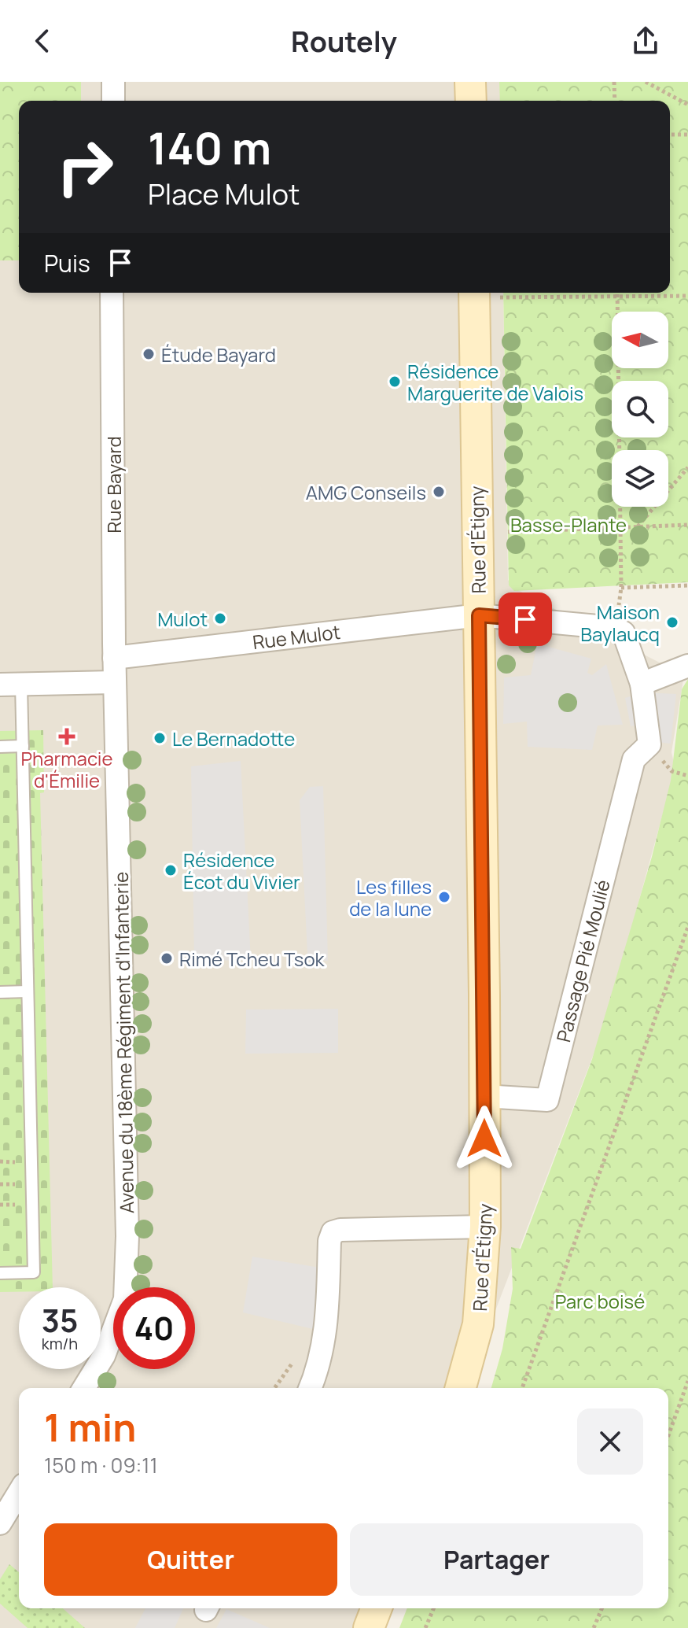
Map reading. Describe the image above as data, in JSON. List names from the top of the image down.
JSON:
{
  "streets": {
    "street": [
      "Rue Bayard",
      "Rue d'Étigny",
      "Rue Mulot",
      "Passage Pié Moulié",
      "Avenue du 18ème Régiment d'Infanterie"
    ]
  },
  "crossings": [
    ["Rue Bayard", "Rue Mulot"],
    ["Rue Bayard", "Avenue du 18ème Régiment d'Infanterie"],
    ["Rue d'Étigny", "Rue Mulot"],
    ["Rue d'Étigny", "Passage Pié Moulié"]
  ],
  "parks": ["Basse-Plante", "Parc boisé"],
  "places": {
    "other": [
      "Étude Bayard",
      "Résidence Marguerite de Valois",
      "AMG Conseils",
      "Mulot",
      "Maison Baylaucq",
      "Le Bernadotte",
      "Résidence Écot du Vivier",
      "Les filles de la lune",
      "Rimé Tcheu Tsok"
    ],
    "health": ["Pharmacie d'Émilie"]
  },
  "north": "left",
  "page": {
    "header": "Routely",
    "turn": ["140 m", "Place Mulot"],
    "then": "Puis",
    "speed": "35 km/h",
    "limit": "40",
    "heading": ["1 min", "150 m · 09:11"],
    "buttons": ["Quitter", "Partager"]
  }
}
